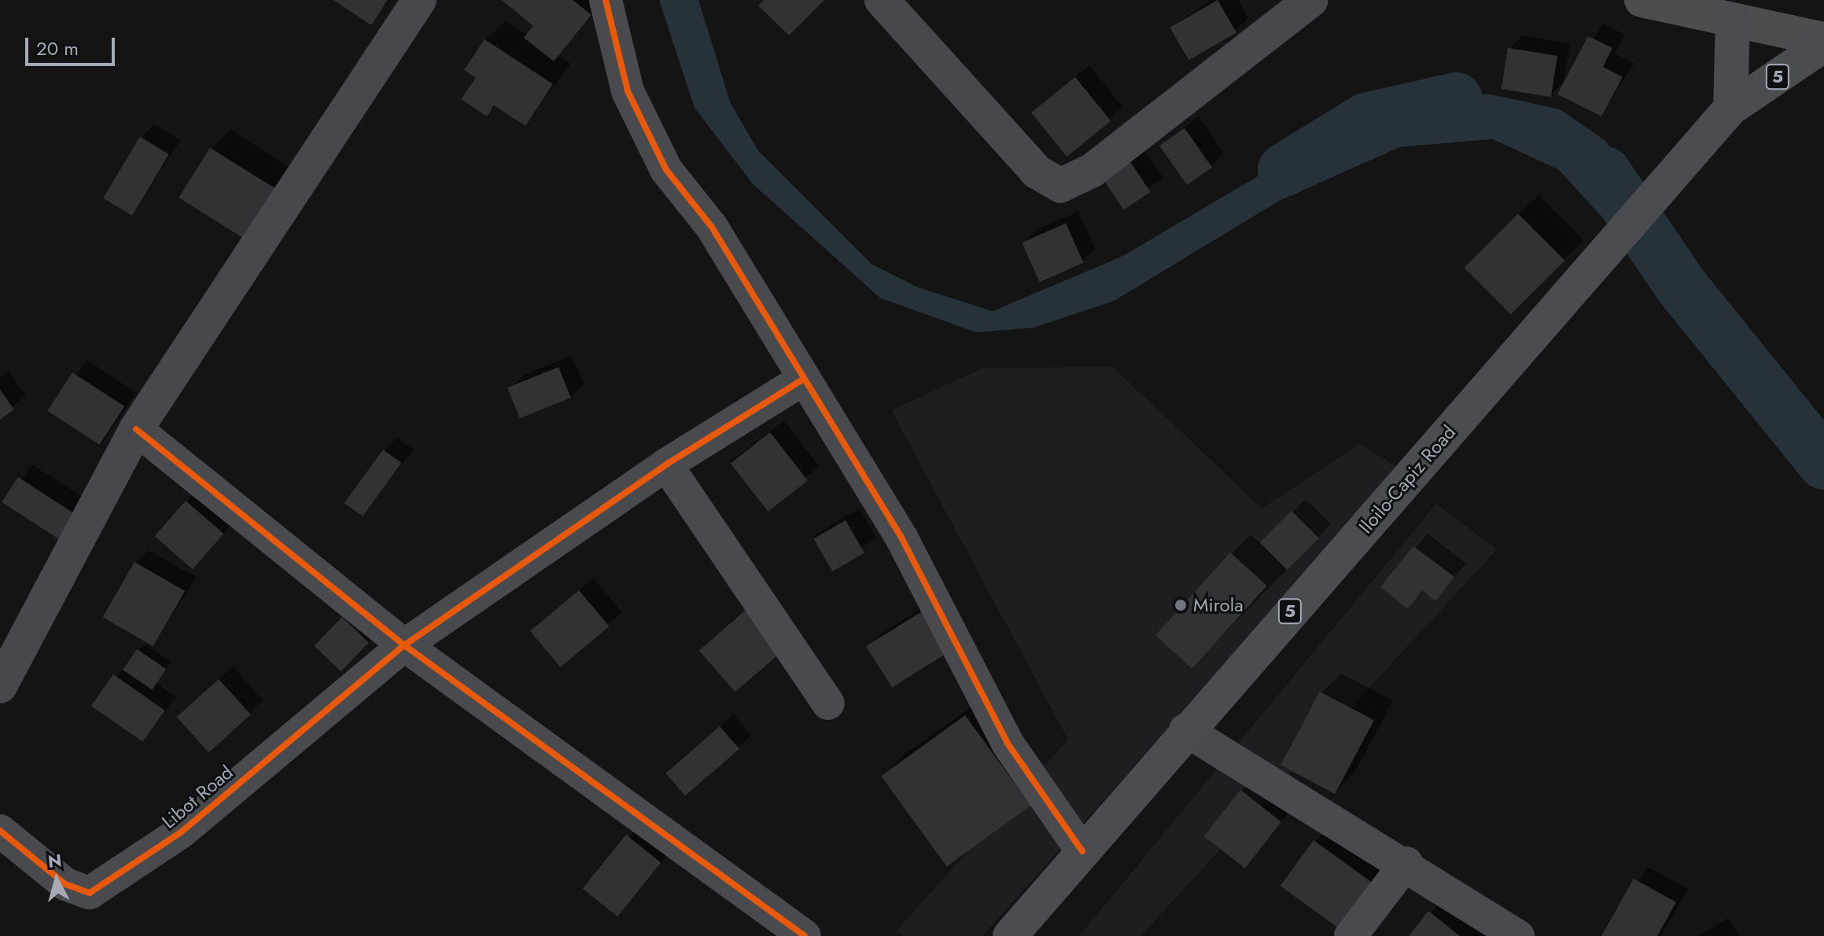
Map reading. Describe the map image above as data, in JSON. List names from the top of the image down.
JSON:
{
  "streets": {
    "highway": ["5", "Iloilo-Capiz Road"],
    "street": ["Libot Road"]
  },
  "places": ["Mirola"],
  "scale_bar": "20 m",
  "north": "top"
}
